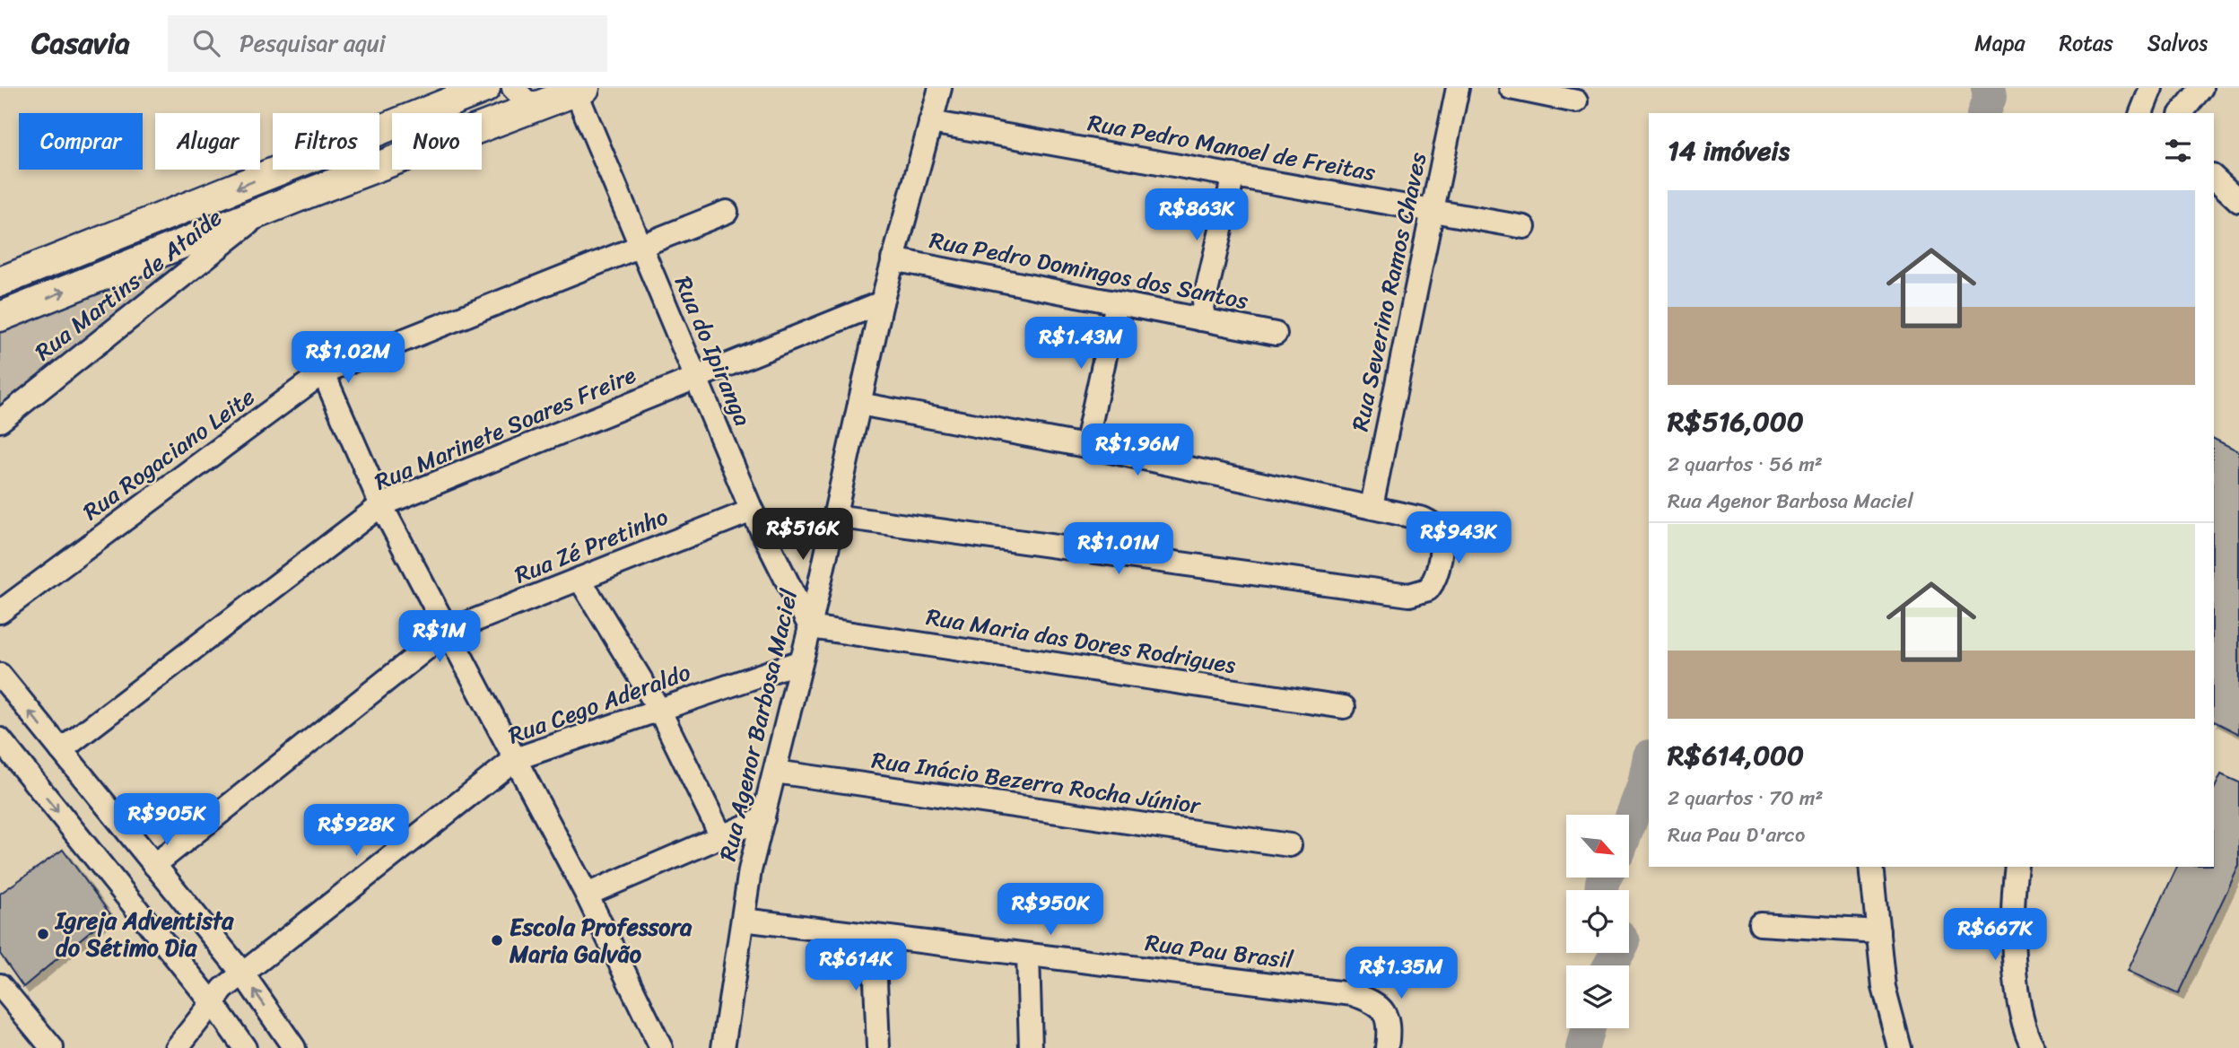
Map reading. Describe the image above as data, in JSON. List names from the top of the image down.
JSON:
{
  "streets": {
    "street": [
      "Rua Pedro Manoel de Freitas",
      "Rua Pedro Domingos dos Santos",
      "Rua Martins de Ataíde",
      "Rua Severino Ramos Chaves",
      "Rua do Ipiranga",
      "Rua Marinete Soares Freire",
      "Rua Rogaciano Leite",
      "Rua Zé Pretinho",
      "Rua Maria das Dores Rodrigues",
      "Rua Cego Aderaldo",
      "Rua Agenor Barbosa Maciel",
      "Rua Inácio Bezerra Rocha Júnior",
      "Rua Pau Brasil"
    ]
  },
  "crossings": [
    ["Rua Pedro Manoel de Freitas", "Rua Severino Ramos Chaves"],
    ["Rua Pedro Manoel de Freitas", "Rua Agenor Barbosa Maciel"],
    ["Rua Pedro Domingos dos Santos", "Rua Agenor Barbosa Maciel"],
    ["Rua do Ipiranga", "Rua Marinete Soares Freire"],
    ["Rua do Ipiranga", "Rua Rogaciano Leite"],
    ["Rua do Ipiranga", "Rua Zé Pretinho"],
    ["Rua do Ipiranga", "Rua Maria das Dores Rodrigues"],
    ["Rua do Ipiranga", "Rua Agenor Barbosa Maciel"],
    ["Rua Marinete Soares Freire", "Rua Agenor Barbosa Maciel"],
    ["Rua Maria das Dores Rodrigues", "Rua Agenor Barbosa Maciel"],
    ["Rua Cego Aderaldo", "Rua Agenor Barbosa Maciel"],
    ["Rua Agenor Barbosa Maciel", "Rua Inácio Bezerra Rocha Júnior"],
    ["Rua Agenor Barbosa Maciel", "Rua Pau Brasil"]
  ],
  "places": ["Igreja Adventista do Sétimo Dia", "Escola Professora Maria Galvão"],
  "north": "bottom right",
  "page": {
    "header": "Casavia",
    "search": "Pesquisar aqui",
    "nav": ["Mapa", "Rotas", "Salvos"],
    "chip": [
      "Comprar",
      "Alugar",
      "Filtros",
      "Novo"
    ],
    "heading": "14 imóveis",
    "price": [
      "R$863K",
      "R$1.43M",
      "R$1.02M",
      "R$1.96M",
      "R$516K",
      "R$943K",
      "R$1.01M",
      "R$1M",
      "R$905K",
      "R$928K",
      "R$950K",
      "R$667K",
      "R$614K",
      "R$1.35M"
    ],
    "list": [
      {
        "name": "R$516,000",
        "note": "2 quartos · 56 m² · Rua Agenor Barbosa Maciel"
      },
      {
        "name": "R$614,000",
        "note": "2 quartos · 70 m² · Rua Pau D'arco"
      }
    ]
  }
}
